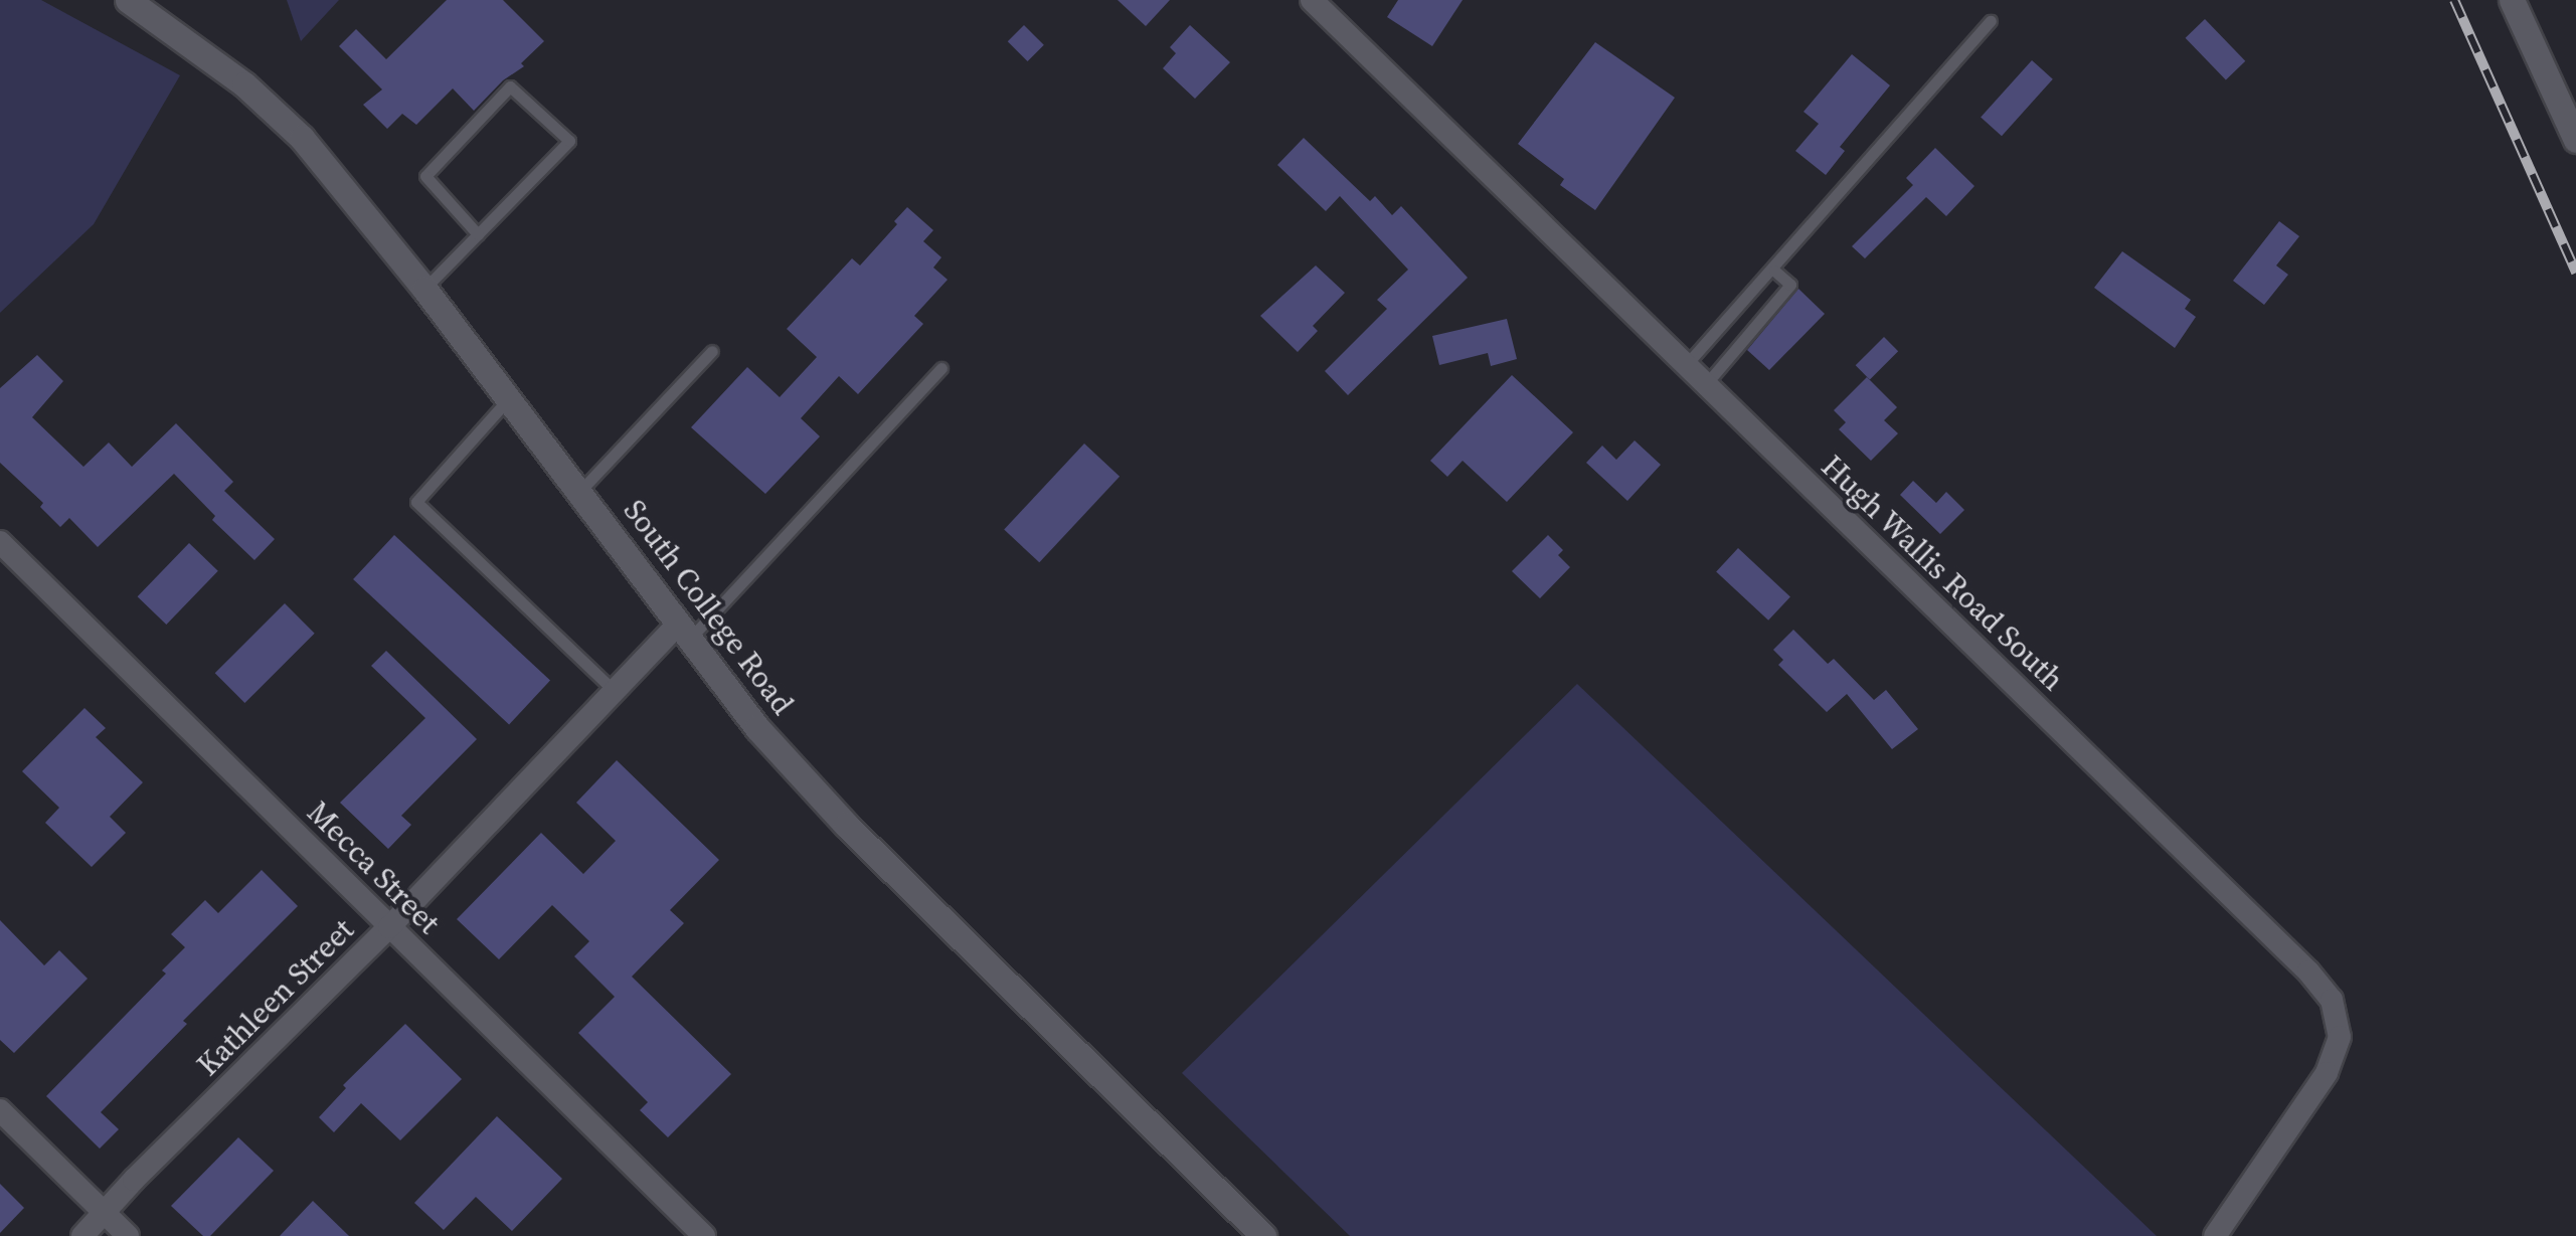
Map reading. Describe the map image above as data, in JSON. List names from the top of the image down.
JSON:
{
  "streets": {
    "street": [
      "Hugh Wallis Road South",
      "South College Road",
      "Mecca Street",
      "Kathleen Street"
    ]
  },
  "crossings": [
    ["South College Road", "Kathleen Street"],
    ["Mecca Street", "Kathleen Street"]
  ]
}
